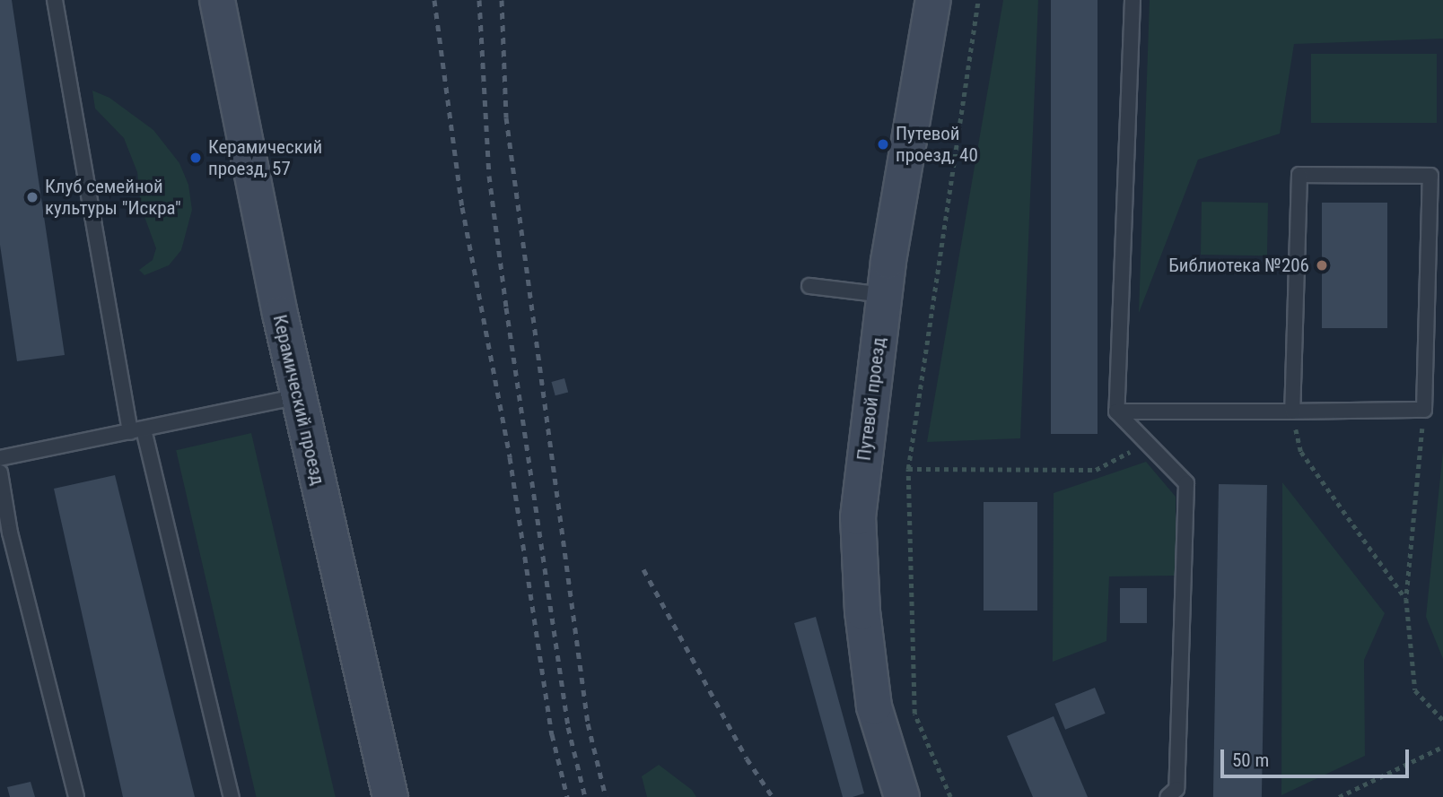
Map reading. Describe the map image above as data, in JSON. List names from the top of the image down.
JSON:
{
  "streets": {
    "street": ["Путевой проезд", "Керамический проезд"]
  },
  "places": [
    "Путевой проезд, 40",
    "Керамический проезд, 57",
    "Клуб семейной культуры \"Искра\"",
    "Библиотека №206"
  ],
  "scale_bar": "50 m"
}
